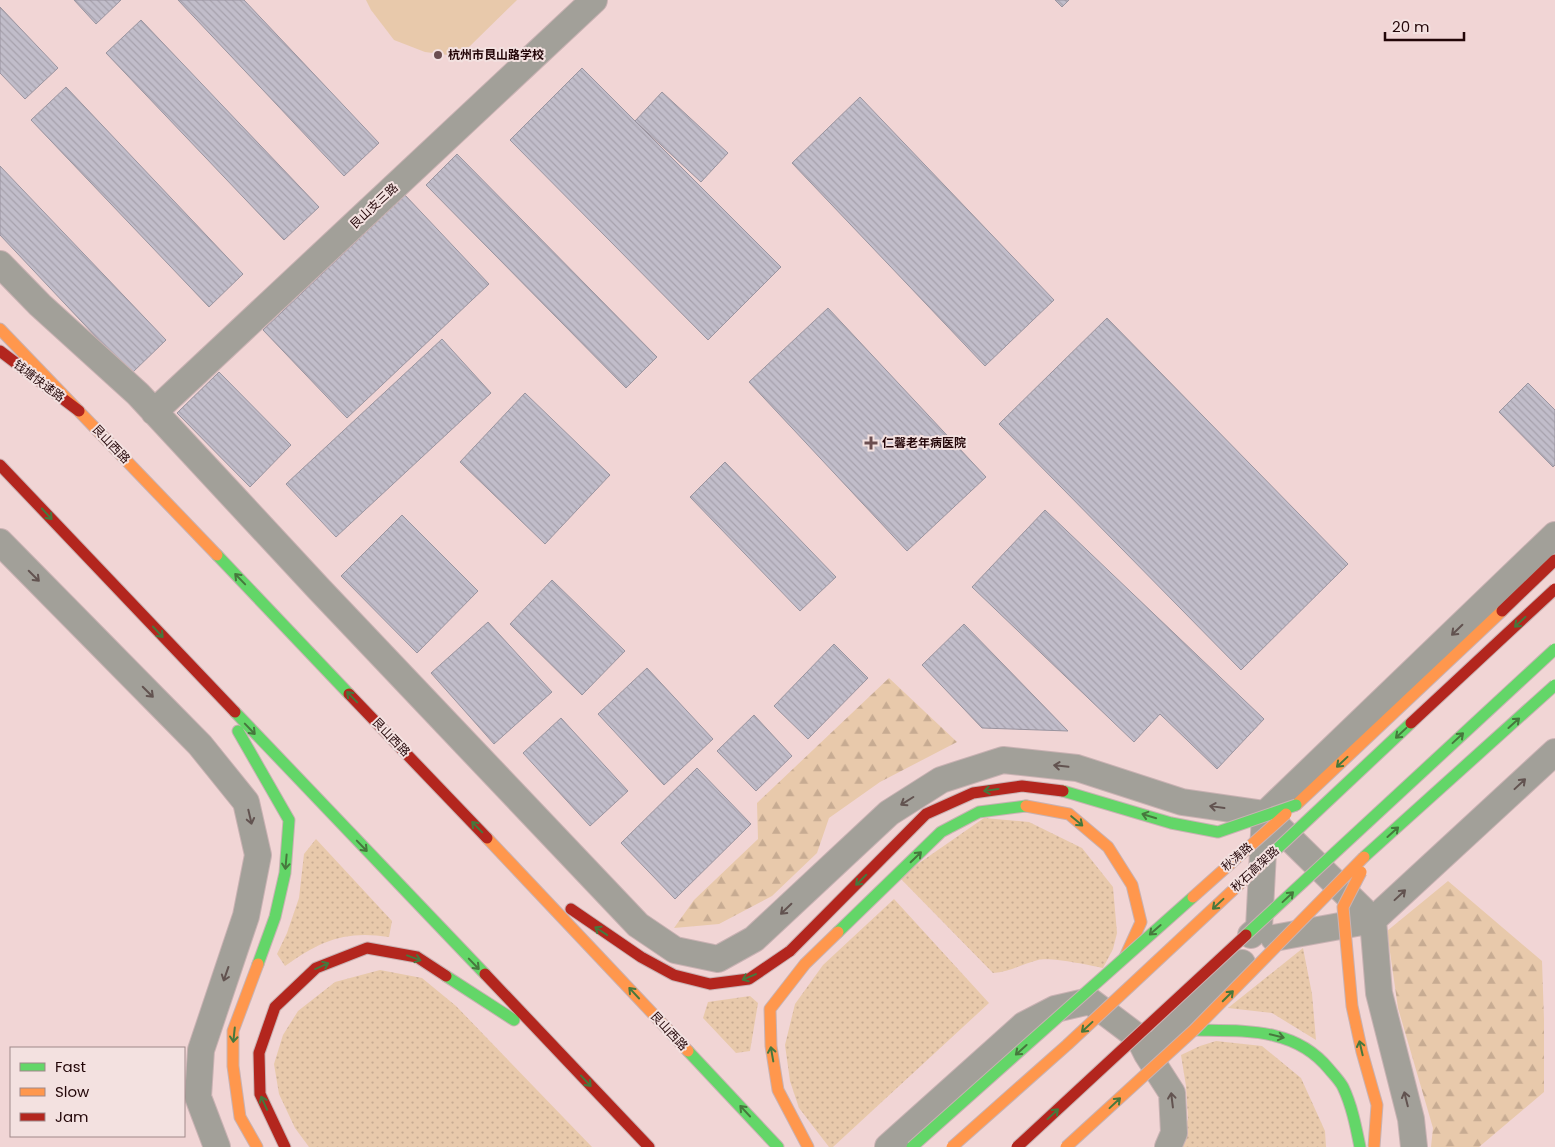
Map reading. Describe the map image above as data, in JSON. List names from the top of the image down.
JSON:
{
  "streets": {
    "main road": [
      "钱塘快速路",
      "艮山西路",
      "秋涛路",
      "秋石高架路"
    ],
    "street": ["艮山支三路"]
  },
  "crossings": [
    ["钱塘快速路", "艮山西路"]
  ],
  "places": {
    "other": ["杭州市艮山路学校"],
    "health": ["仁馨老年病医院"]
  },
  "legend": ["Fast", "Slow", "Jam"],
  "scale_bar": "20 m"
}
